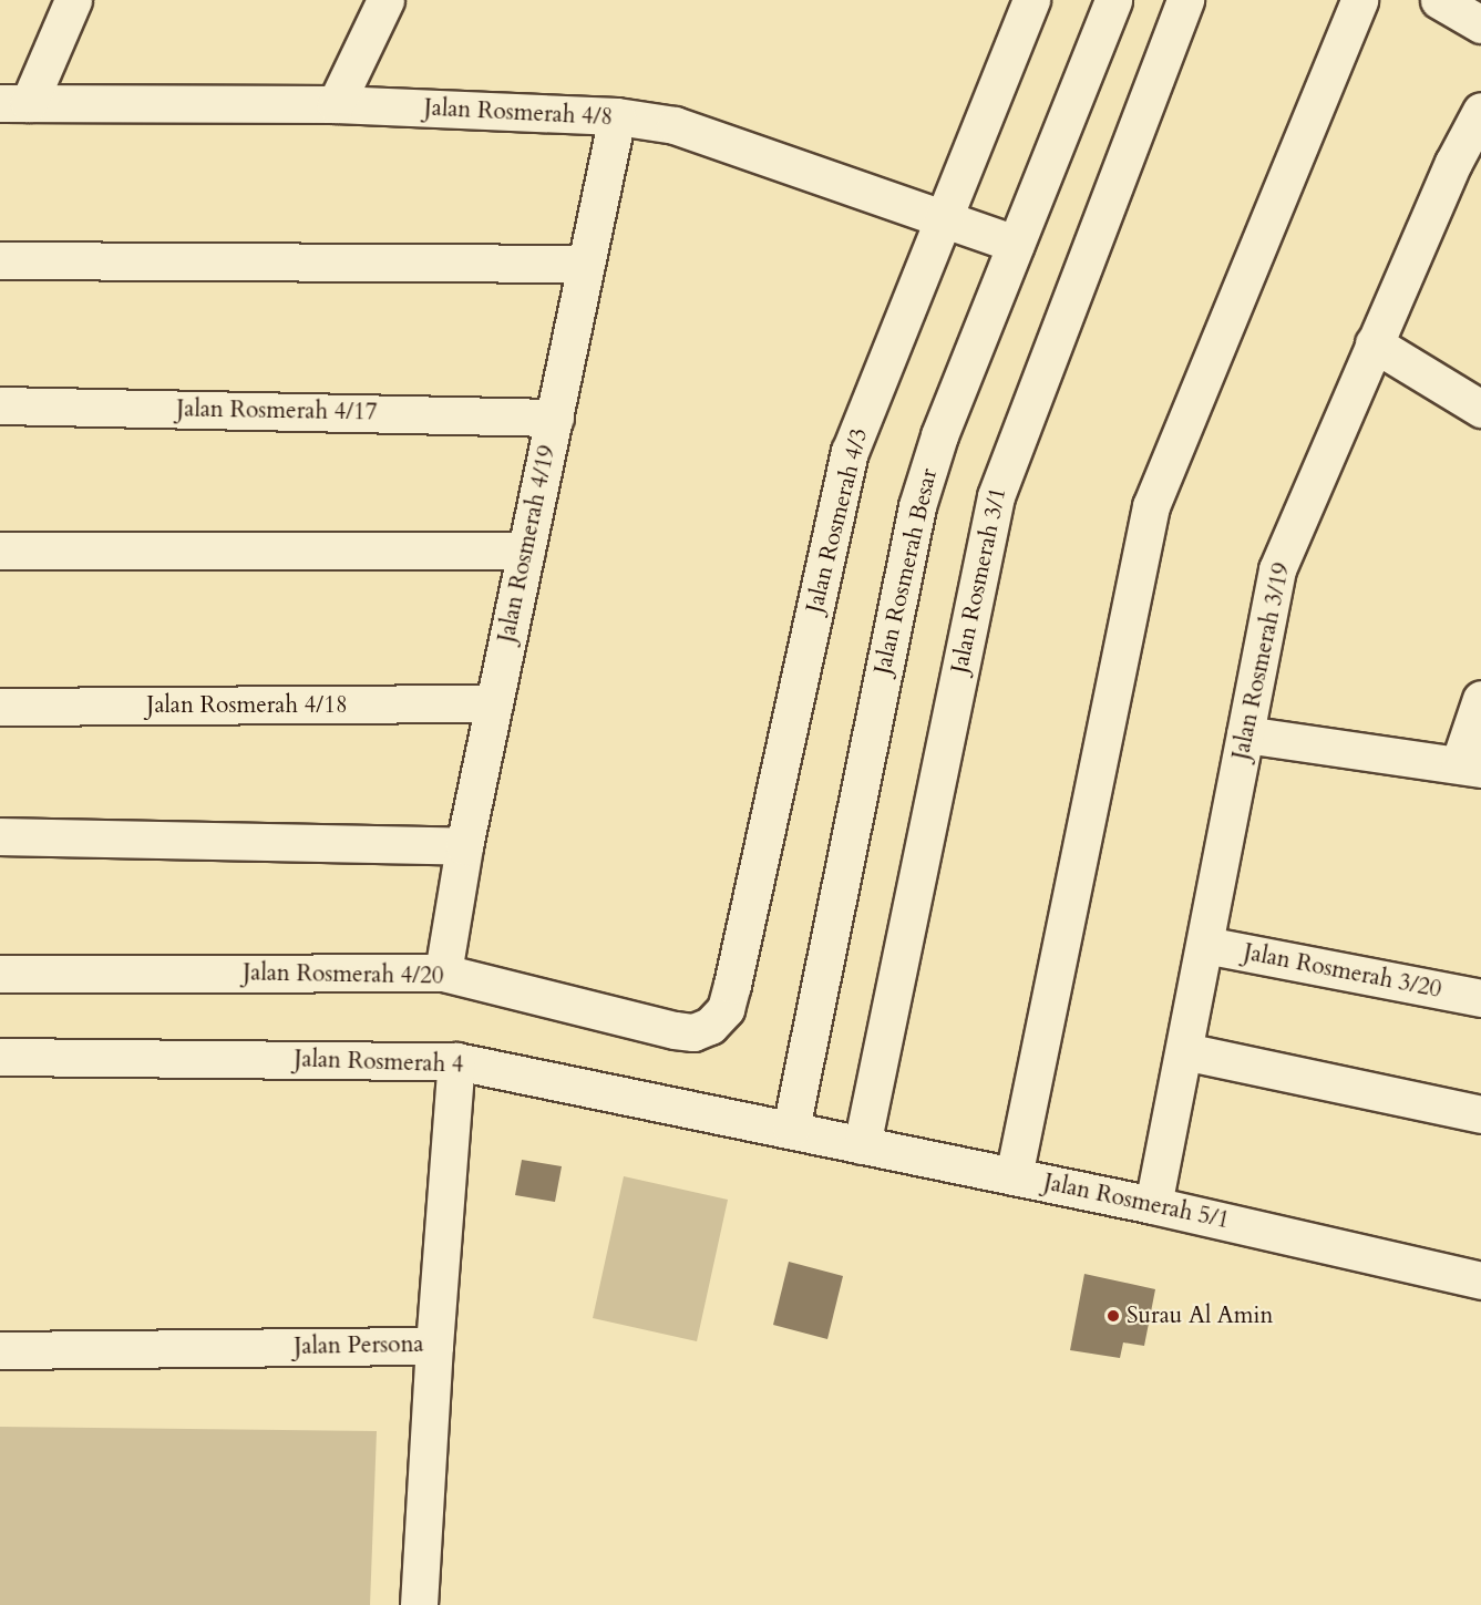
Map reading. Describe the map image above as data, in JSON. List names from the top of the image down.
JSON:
{
  "streets": {
    "street": [
      "Jalan Rosmerah 4/8",
      "Jalan Rosmerah 4/17",
      "Jalan Rosmerah 4/3",
      "Jalan Rosmerah 4/19",
      "Jalan Rosmerah Besar",
      "Jalan Rosmerah 3/1",
      "Jalan Rosmerah 3/19",
      "Jalan Rosmerah 4/18",
      "Jalan Rosmerah 3/20",
      "Jalan Rosmerah 4/20",
      "Jalan Rosmerah 4",
      "Jalan Rosmerah 5/1",
      "Jalan Persona"
    ]
  },
  "crossings": [
    ["Jalan Rosmerah 4/8", "Jalan Rosmerah 4/3"],
    ["Jalan Rosmerah 4/8", "Jalan Rosmerah 4/19"],
    ["Jalan Rosmerah 4/8", "Jalan Rosmerah Besar"],
    ["Jalan Rosmerah 4/17", "Jalan Rosmerah 4/19"],
    ["Jalan Rosmerah 4/3", "Jalan Rosmerah 4/20"],
    ["Jalan Rosmerah 4/19", "Jalan Rosmerah 4/18"],
    ["Jalan Rosmerah 4/19", "Jalan Rosmerah 4/20"],
    ["Jalan Rosmerah Besar", "Jalan Rosmerah 4"],
    ["Jalan Rosmerah Besar", "Jalan Rosmerah 5/1"],
    ["Jalan Rosmerah 3/1", "Jalan Rosmerah 5/1"],
    ["Jalan Rosmerah 3/19", "Jalan Rosmerah 3/20"],
    ["Jalan Rosmerah 3/19", "Jalan Rosmerah 5/1"],
    ["Jalan Rosmerah 4", "Jalan Rosmerah 5/1"],
    ["Jalan Rosmerah 4", "Jalan Persona"]
  ],
  "places": ["Surau Al Amin"]
}
